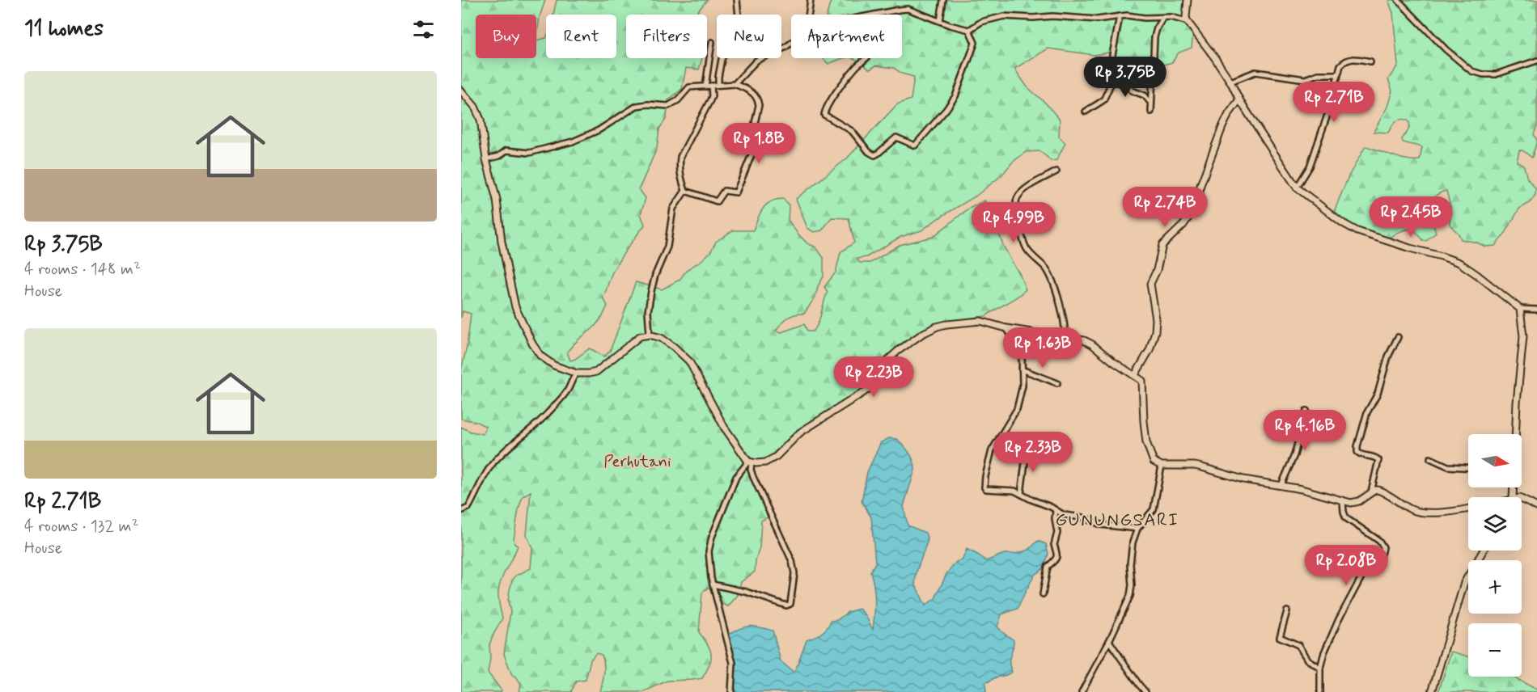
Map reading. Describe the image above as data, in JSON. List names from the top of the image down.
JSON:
{
  "districts": ["GUNUNGSARI"],
  "parks": ["Perhutani"],
  "north": "right",
  "page": {
    "heading": "11 homes",
    "chip": [
      "Buy",
      "Rent",
      "Filters",
      "New",
      "Apartment"
    ],
    "price": [
      "Rp 3.75B",
      "Rp 2.71B",
      "Rp 1.8B",
      "Rp 2.74B",
      "Rp 2.45B",
      "Rp 4.99B",
      "Rp 1.63B",
      "Rp 2.23B",
      "Rp 4.16B",
      "Rp 2.33B",
      "Rp 2.08B"
    ],
    "list": [
      {
        "name": "Rp 3.75B",
        "note": "4 rooms · 148 m² · House"
      },
      {
        "name": "Rp 2.71B",
        "note": "4 rooms · 132 m² · House"
      }
    ],
    "map_buttons": ["+", "−"]
  }
}
